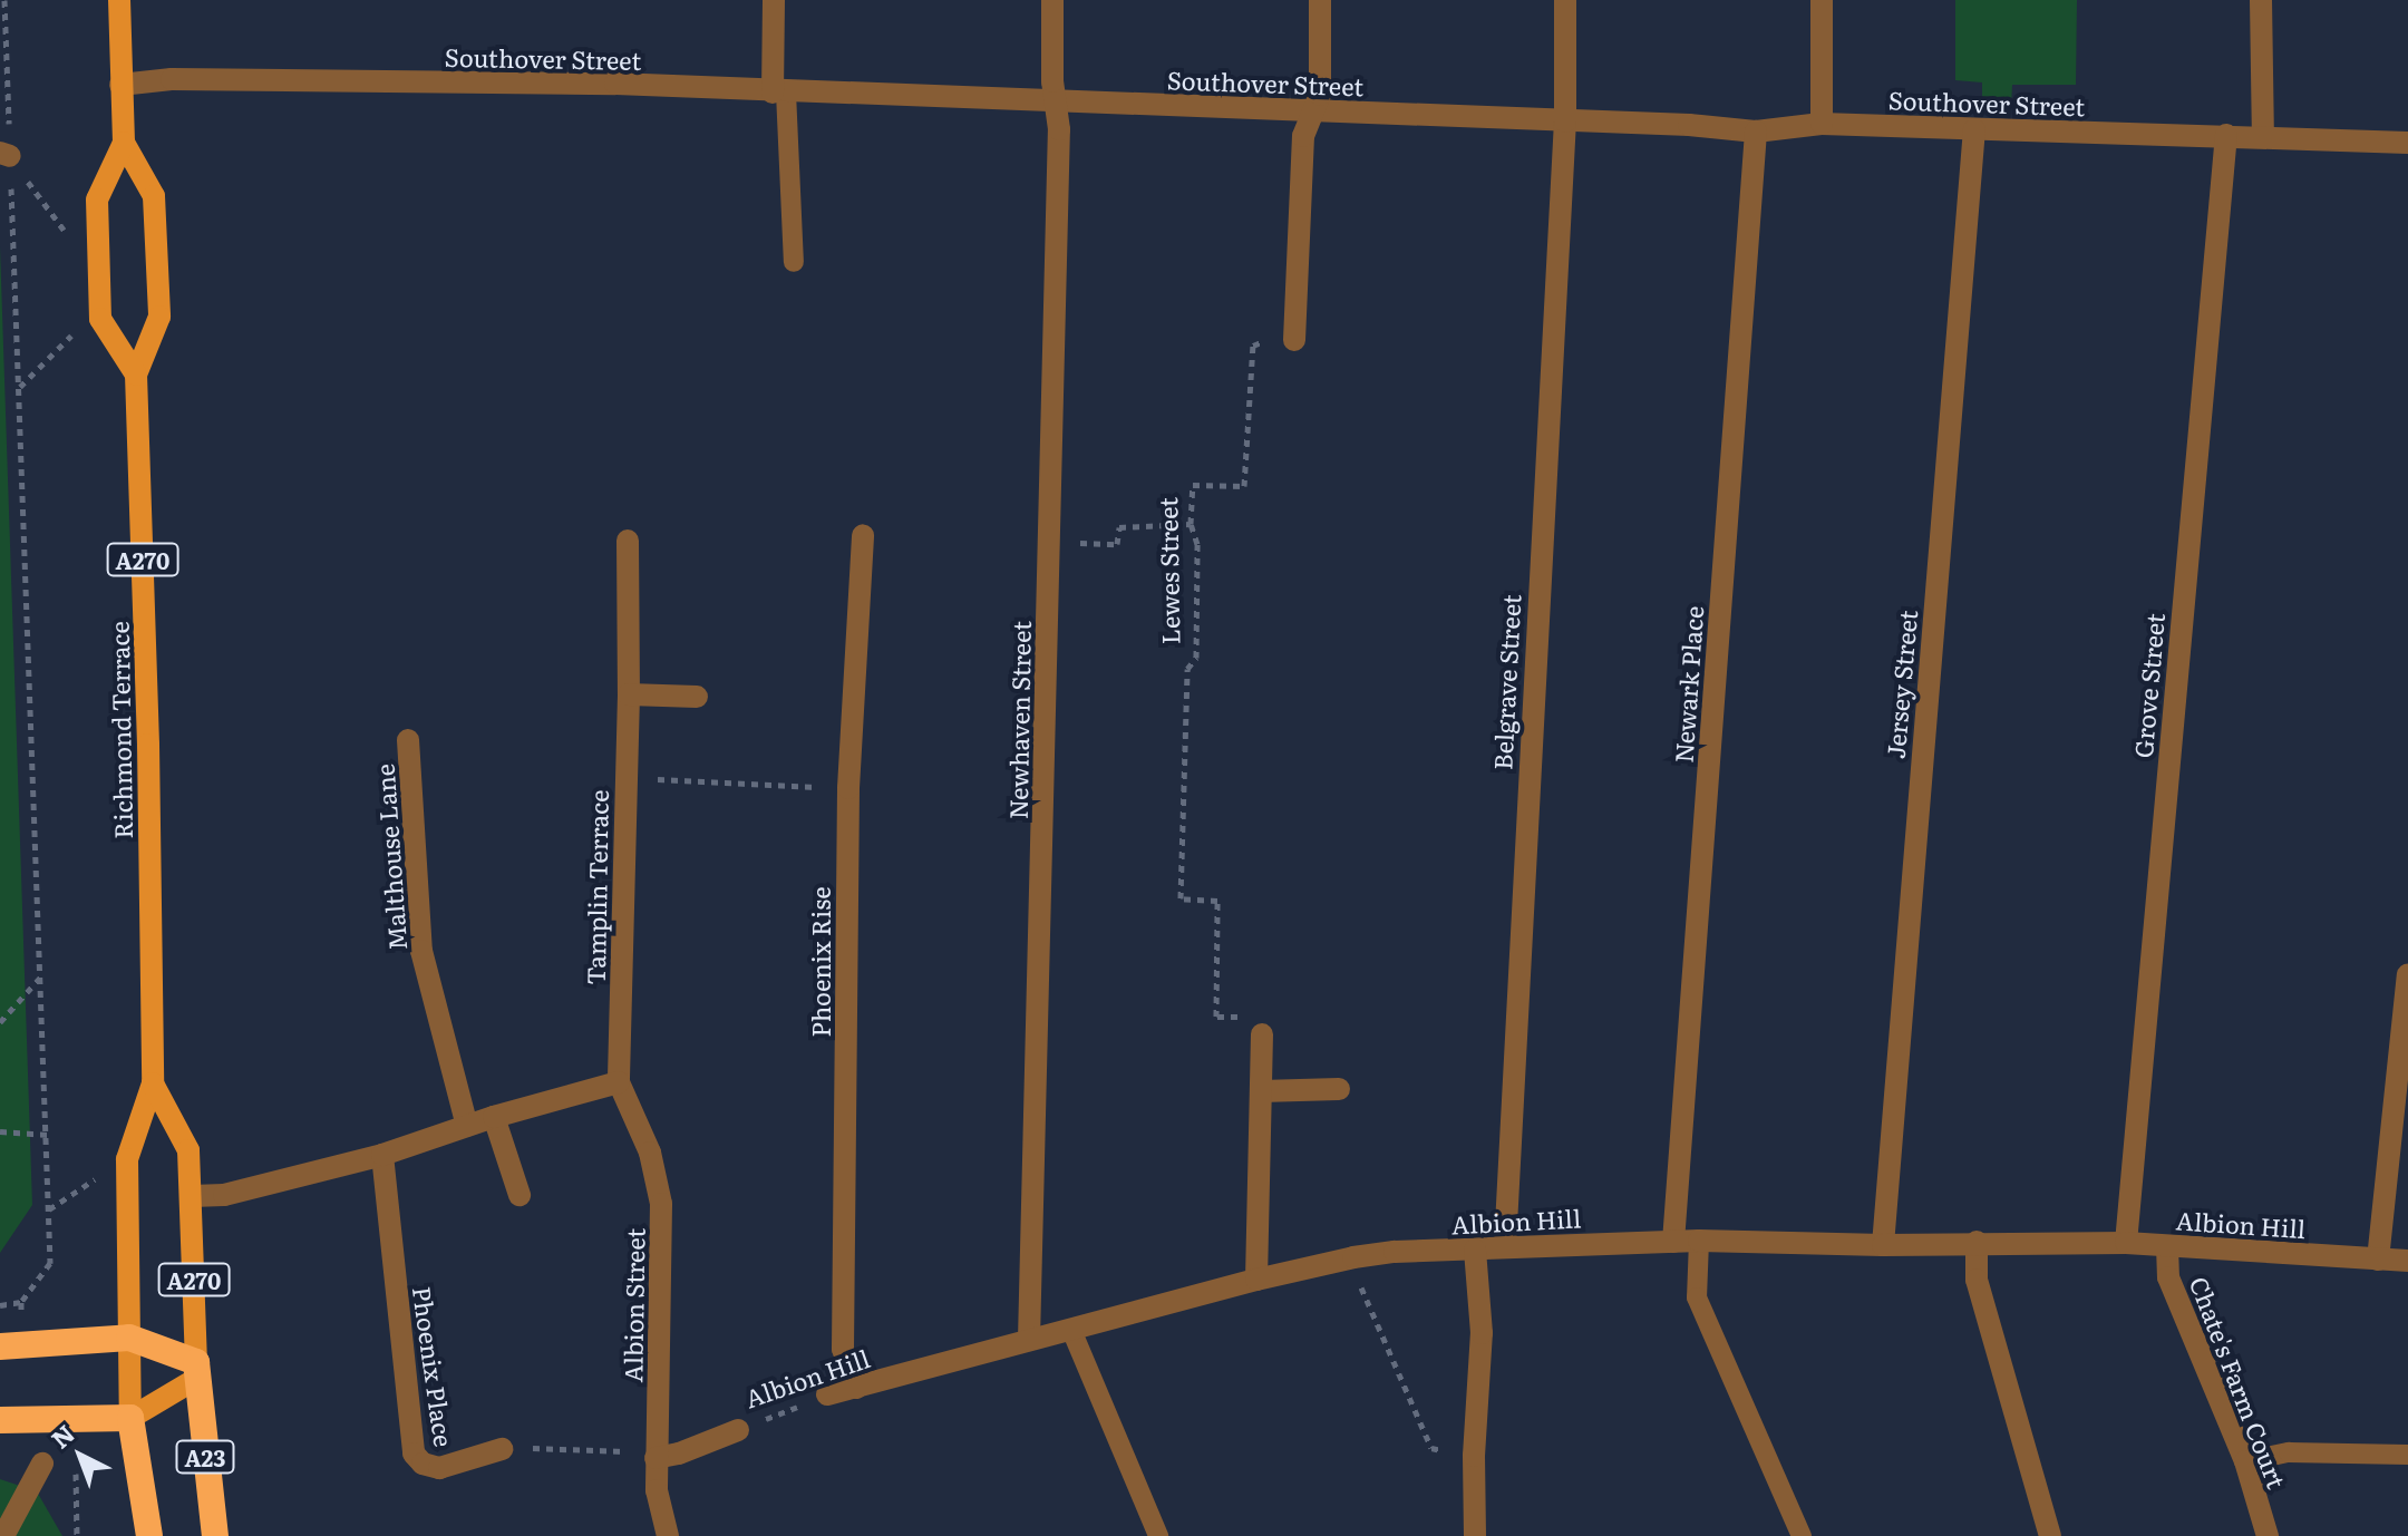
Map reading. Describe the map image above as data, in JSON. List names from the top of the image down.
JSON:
{
  "streets": {
    "highway": ["A23"],
    "main road": ["A270", "Richmond Terrace"],
    "street": [
      "Southover Street",
      "Belgrave Street",
      "Newark Place",
      "Jersey Street",
      "Grove Street",
      "Newhaven Street",
      "Malthouse Lane",
      "Tamplin Terrace",
      "Phoenix Rise",
      "Albion Hill",
      "Albion Street",
      "Phoenix Place",
      "Chate's Farm Court"
    ],
    "path": ["Lewes Street"]
  },
  "crossings": [
    ["Southover Street", "Belgrave Street"],
    ["Southover Street", "Newark Place"],
    ["Southover Street", "Jersey Street"],
    ["Southover Street", "Grove Street"],
    ["Southover Street", "Newhaven Street"],
    ["Southover Street", "Richmond Terrace"],
    ["A270", "Richmond Terrace"],
    ["A270", "A23"],
    ["Belgrave Street", "Albion Hill"],
    ["Newark Place", "Albion Hill"],
    ["Jersey Street", "Albion Hill"],
    ["Grove Street", "Albion Hill"],
    ["Newhaven Street", "Albion Hill"],
    ["Richmond Terrace", "A23"],
    ["Tamplin Terrace", "Albion Street"],
    ["Phoenix Rise", "Albion Hill"],
    ["Albion Hill", "Albion Street"],
    ["Albion Hill", "Chate's Farm Court"]
  ],
  "north": "top left"
}
